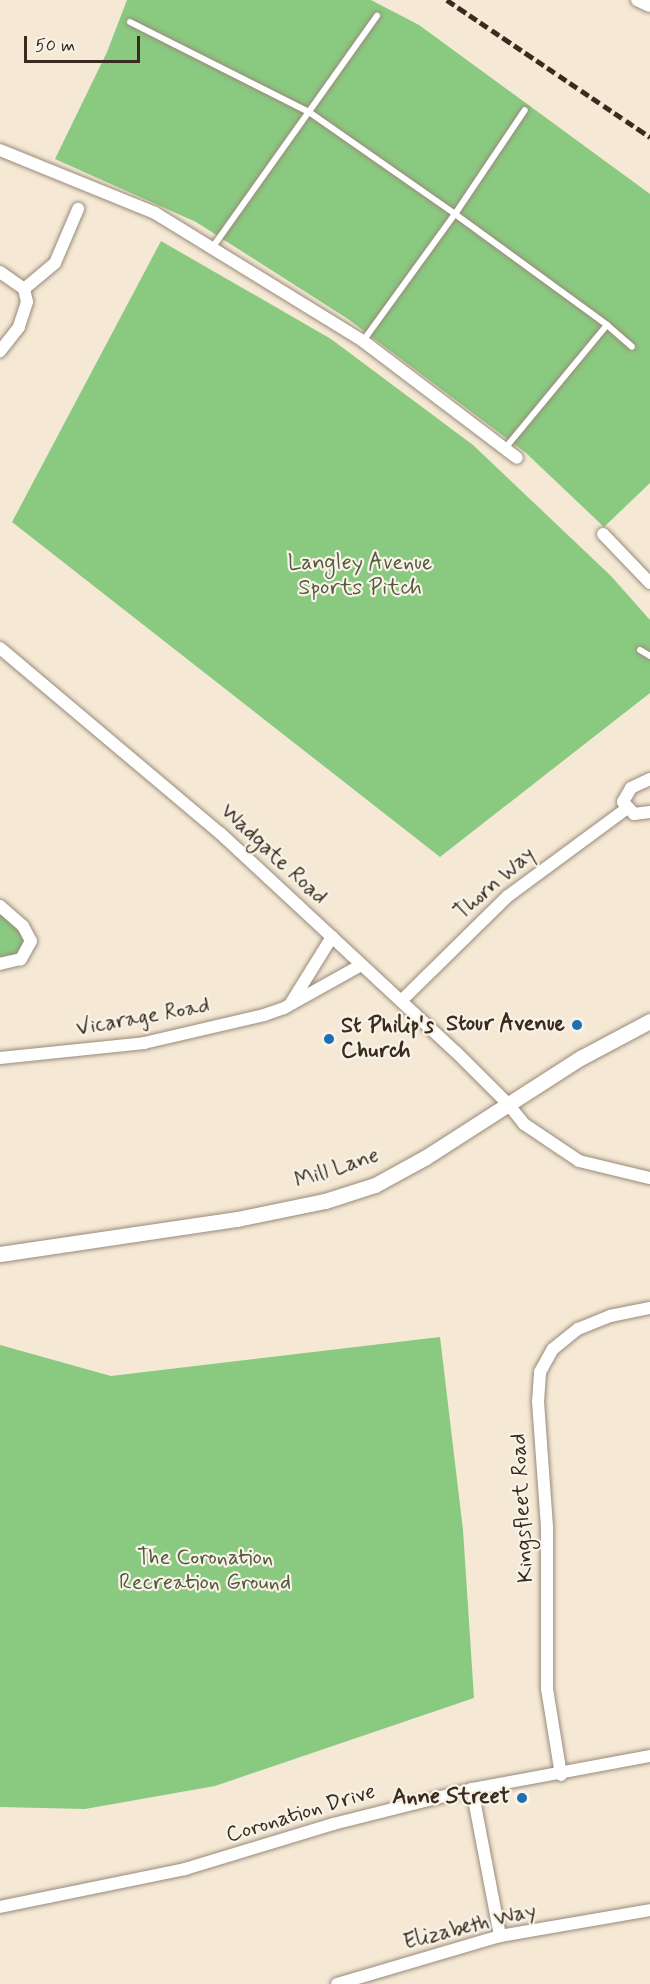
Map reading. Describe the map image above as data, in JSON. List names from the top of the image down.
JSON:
{
  "streets": {
    "street": [
      "Wadgate Road",
      "Thorn Way",
      "Vicarage Road",
      "Mill Lane",
      "Kingsfleet Road",
      "Coronation Drive",
      "Elizabeth Way"
    ]
  },
  "crossings": [
    ["Wadgate Road", "Thorn Way"],
    ["Wadgate Road", "Vicarage Road"],
    ["Wadgate Road", "Mill Lane"],
    ["Kingsfleet Road", "Coronation Drive"]
  ],
  "parks": ["Langley Avenue Sports Pitch", "The Coronation Recreation Ground"],
  "places": ["Stour Avenue", "St Philip's Church", "Anne Street"],
  "scale_bar": "50 m"
}
